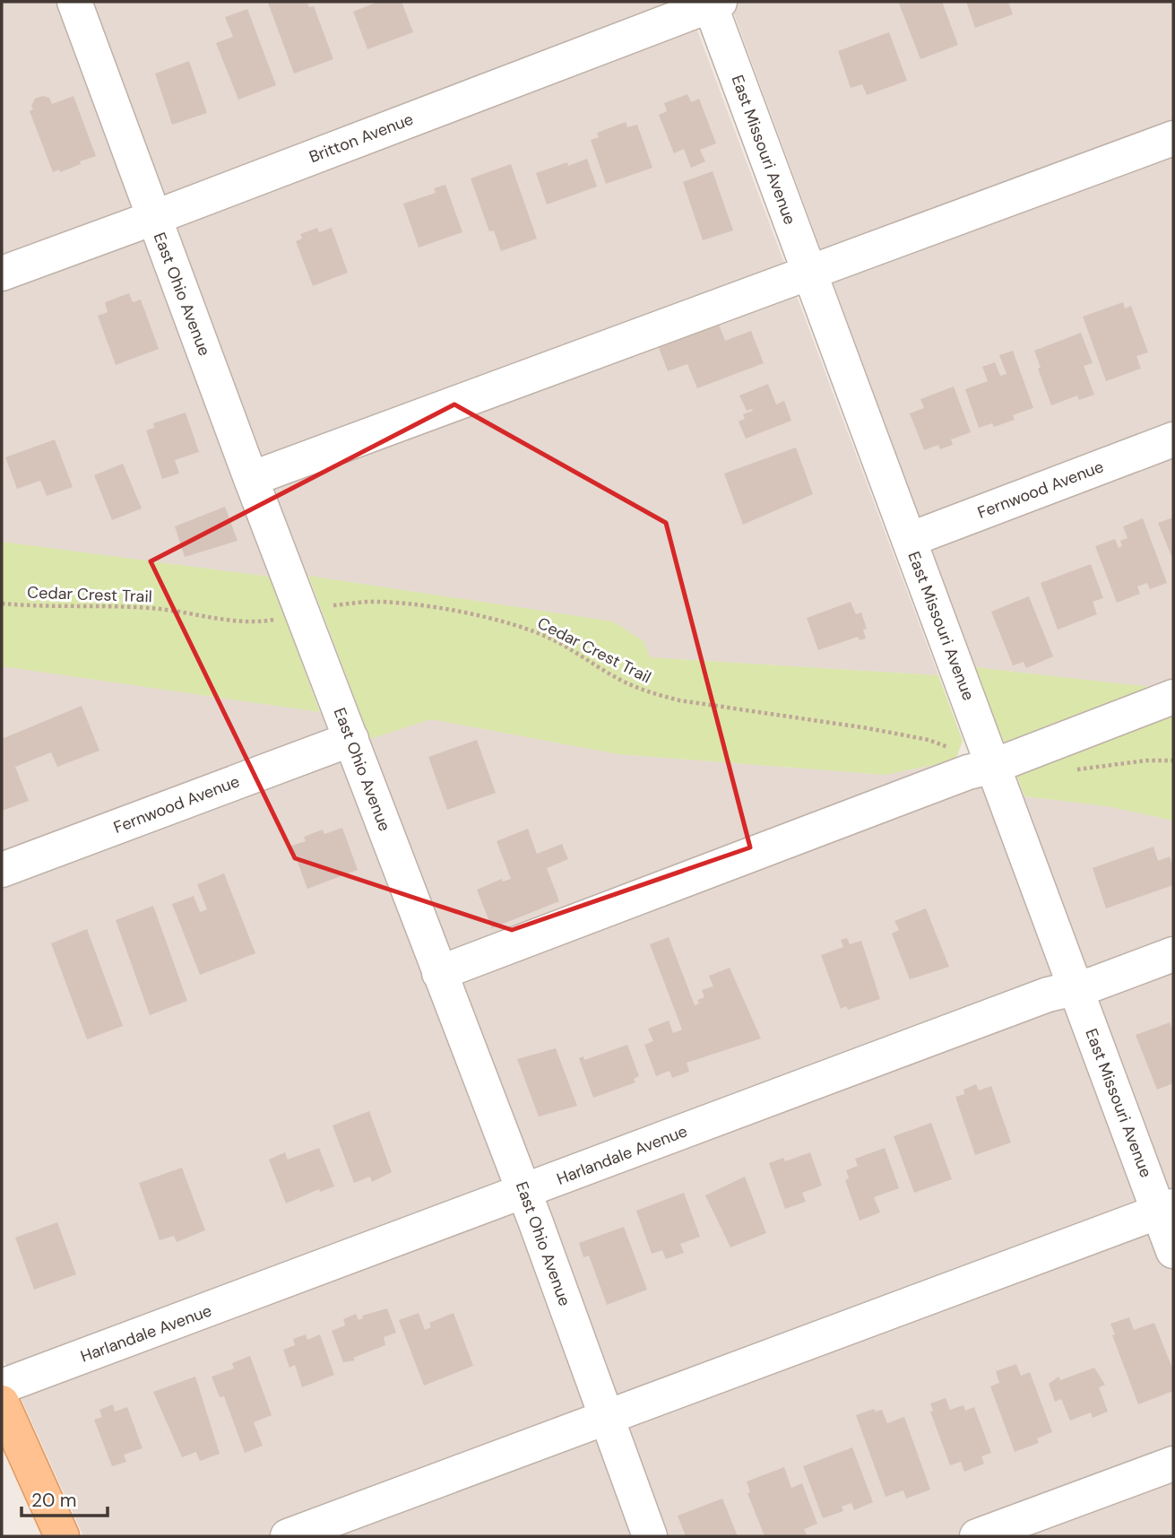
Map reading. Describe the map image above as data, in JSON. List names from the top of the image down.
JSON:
{
  "streets": {
    "street": [
      "Britton Avenue",
      "East Missouri Avenue",
      "East Ohio Avenue",
      "Fernwood Avenue",
      "Harlandale Avenue"
    ],
    "path": ["Cedar Crest Trail"]
  },
  "crossings": [
    ["Britton Avenue", "East Missouri Avenue"],
    ["Britton Avenue", "East Ohio Avenue"],
    ["East Missouri Avenue", "Fernwood Avenue"],
    ["East Missouri Avenue", "Harlandale Avenue"],
    ["East Ohio Avenue", "Fernwood Avenue"],
    ["East Ohio Avenue", "Harlandale Avenue"]
  ],
  "scale_bar": "20 m"
}
